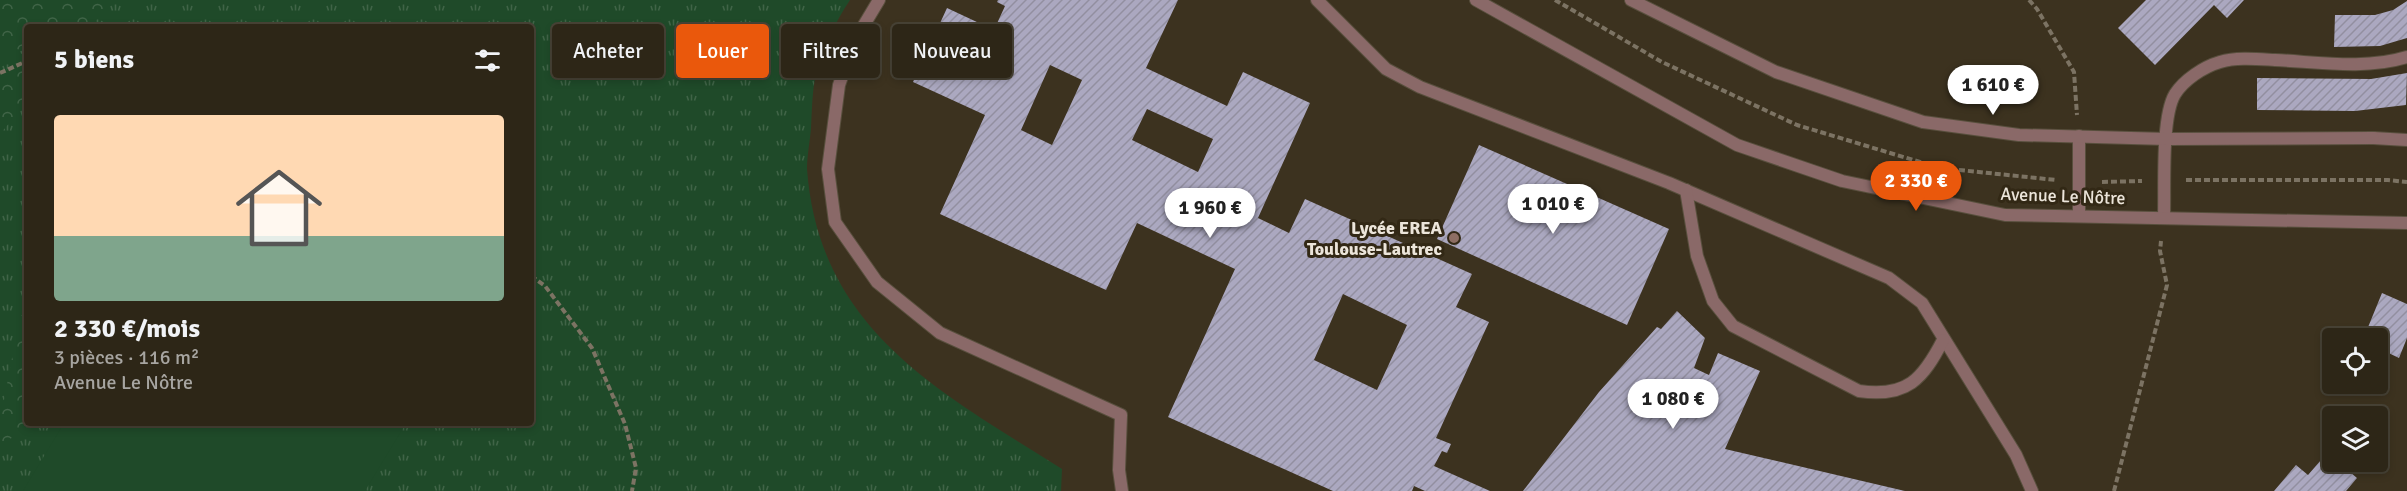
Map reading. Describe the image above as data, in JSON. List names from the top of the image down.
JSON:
{
  "streets": {
    "street": ["Avenue Le Nôtre"]
  },
  "places": ["Lycée EREA Toulouse-Lautrec"],
  "page": {
    "chip": [
      "Acheter",
      "Louer",
      "Filtres",
      "Nouveau"
    ],
    "heading": "5 biens",
    "price": [
      "1 610 €",
      "2 330 €",
      "1 010 €",
      "1 960 €",
      "1 080 €"
    ],
    "list": [
      {
        "name": "2 330 €/mois",
        "note": "3 pièces · 116 m² · Avenue Le Nôtre"
      }
    ]
  }
}
